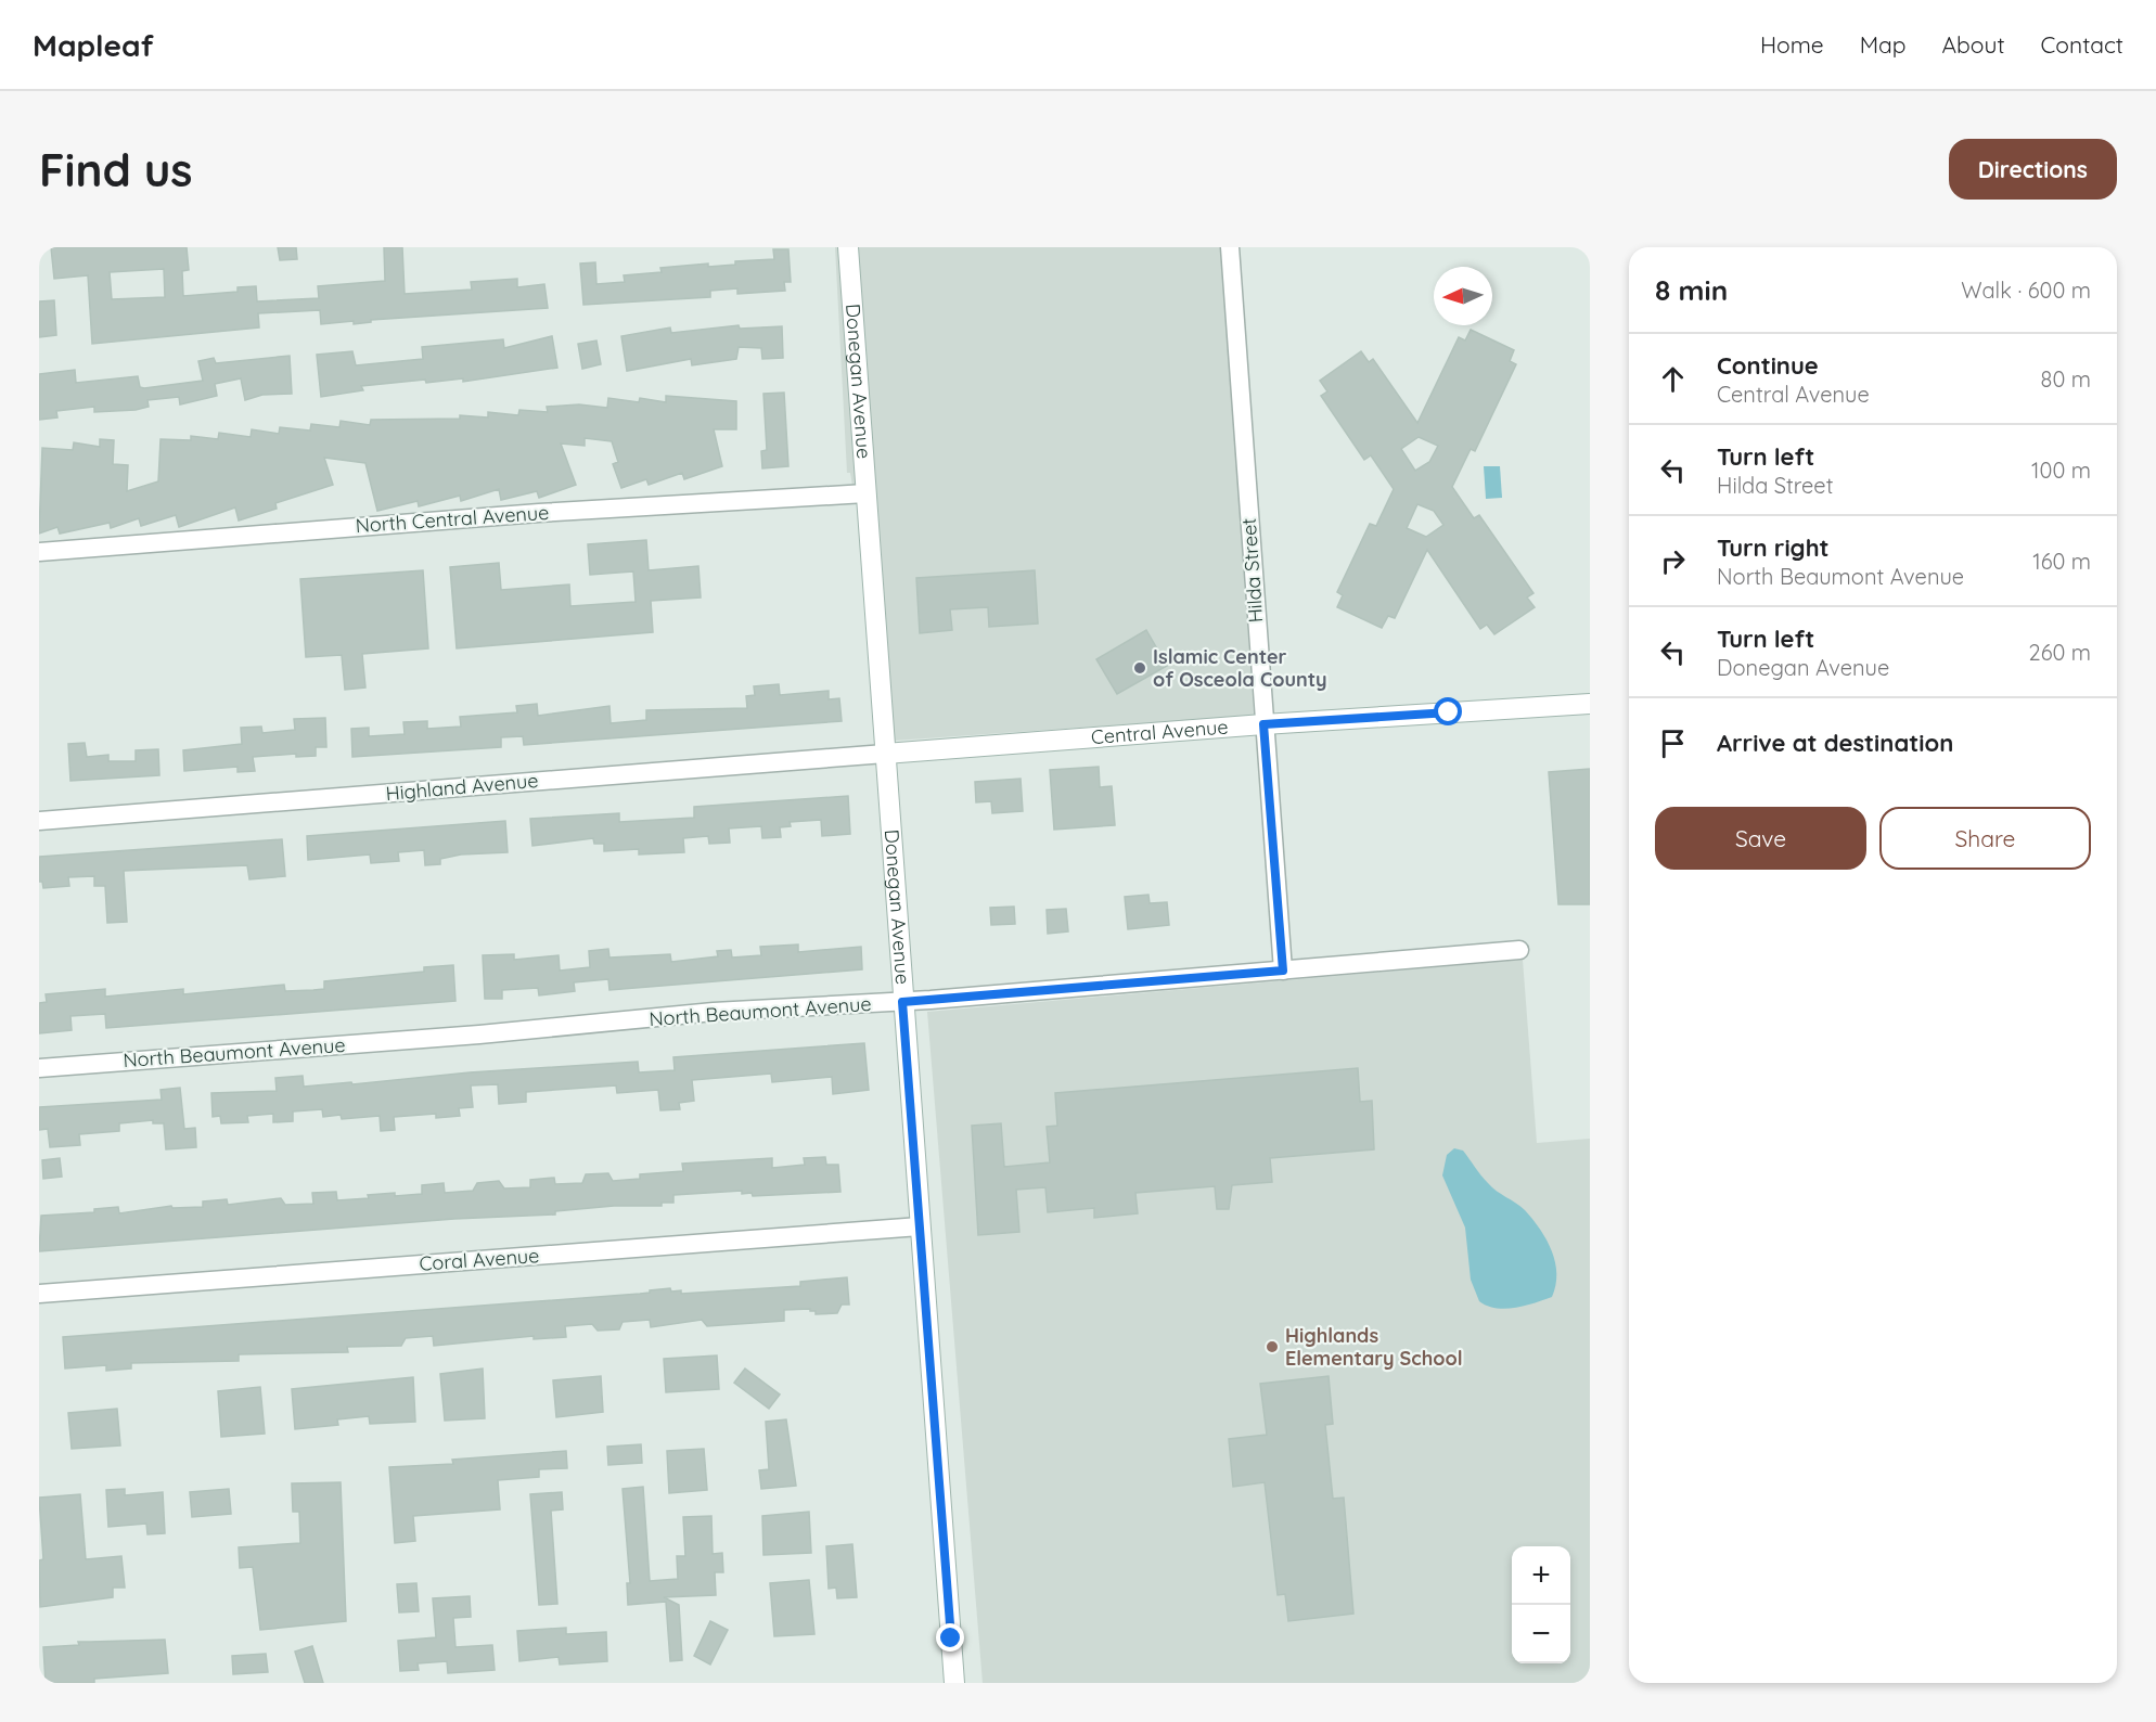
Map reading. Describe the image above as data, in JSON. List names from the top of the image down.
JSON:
{
  "streets": {
    "street": [
      "Donegan Avenue",
      "North Central Avenue",
      "Hilda Street",
      "Central Avenue",
      "Highland Avenue",
      "North Beaumont Avenue",
      "Coral Avenue"
    ]
  },
  "crossings": [
    ["Donegan Avenue", "North Central Avenue"],
    ["Donegan Avenue", "Central Avenue"],
    ["Donegan Avenue", "Highland Avenue"],
    ["Donegan Avenue", "North Beaumont Avenue"],
    ["Donegan Avenue", "Coral Avenue"],
    ["Hilda Street", "Central Avenue"],
    ["Hilda Street", "North Beaumont Avenue"],
    ["Central Avenue", "Highland Avenue"]
  ],
  "places": ["Islamic Center of Osceola County", "Highlands Elementary School"],
  "north": "left",
  "page": {
    "header": "Mapleaf",
    "nav": [
      "Home",
      "Map",
      "About",
      "Contact"
    ],
    "buttons": [
      "Directions",
      ["Save", "Share"]
    ],
    "title": "Find us",
    "heading": ["8 min", "Walk · 600 m"],
    "list": [
      ["Continue", "Central Avenue", "80 m"],
      ["Turn left", "Hilda Street", "100 m"],
      ["Turn right", "North Beaumont Avenue", "160 m"],
      ["Turn left", "Donegan Avenue", "260 m"],
      "Arrive at destination"
    ],
    "map_buttons": ["+", "−"]
  }
}
